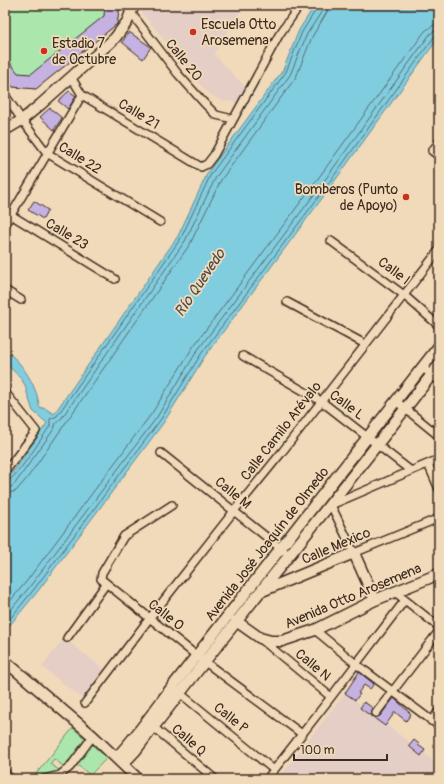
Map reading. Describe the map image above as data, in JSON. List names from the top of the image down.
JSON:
{
  "streets": {
    "main road": ["Avenida José Joaquín de Olmedo", "Calle Mexico", "Avenida Otto Arosemena"],
    "street": [
      "Calle 20",
      "Calle 21",
      "Calle 22",
      "Calle 23",
      "Calle I",
      "Calle L",
      "Calle Camilo Arévalo",
      "Calle M",
      "Calle O",
      "Calle N",
      "Calle P",
      "Calle Q"
    ]
  },
  "crossings": [
    ["Calle 20", "Calle 21"],
    ["Calle I", "Calle Camilo Arévalo"],
    ["Calle L", "Calle Camilo Arévalo"],
    ["Calle L", "Avenida José Joaquín de Olmedo"],
    ["Calle Camilo Arévalo", "Calle M"],
    ["Calle Camilo Arévalo", "Calle O"],
    ["Calle M", "Avenida José Joaquín de Olmedo"],
    ["Avenida José Joaquín de Olmedo", "Calle Mexico"],
    ["Avenida José Joaquín de Olmedo", "Avenida Otto Arosemena"],
    ["Avenida José Joaquín de Olmedo", "Calle O"],
    ["Avenida José Joaquín de Olmedo", "Calle P"],
    ["Avenida José Joaquín de Olmedo", "Calle Q"],
    ["Avenida Otto Arosemena", "Calle N"]
  ],
  "water": ["Río Quevedo"],
  "places": ["Escuela Otto Arosemena", "Estadio 7 de Octubre", "Bomberos (Punto de Apoyo)"],
  "scale_bar": "100 m"
}
